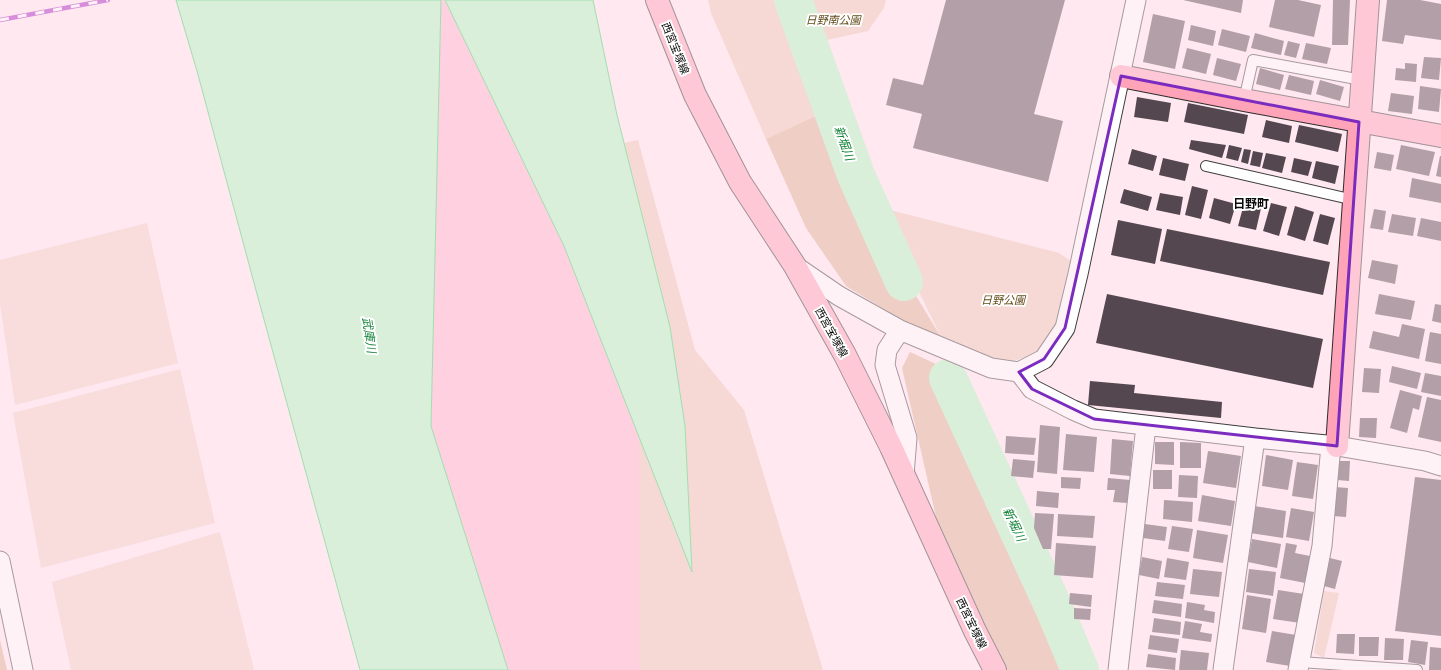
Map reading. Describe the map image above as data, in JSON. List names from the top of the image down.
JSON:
{
  "streets": {
    "street": ["西宮宝塚線"]
  },
  "districts": ["日野町"],
  "water": ["新堀川", "武庫川"],
  "parks": ["日野南公園", "日野公園"]
}
